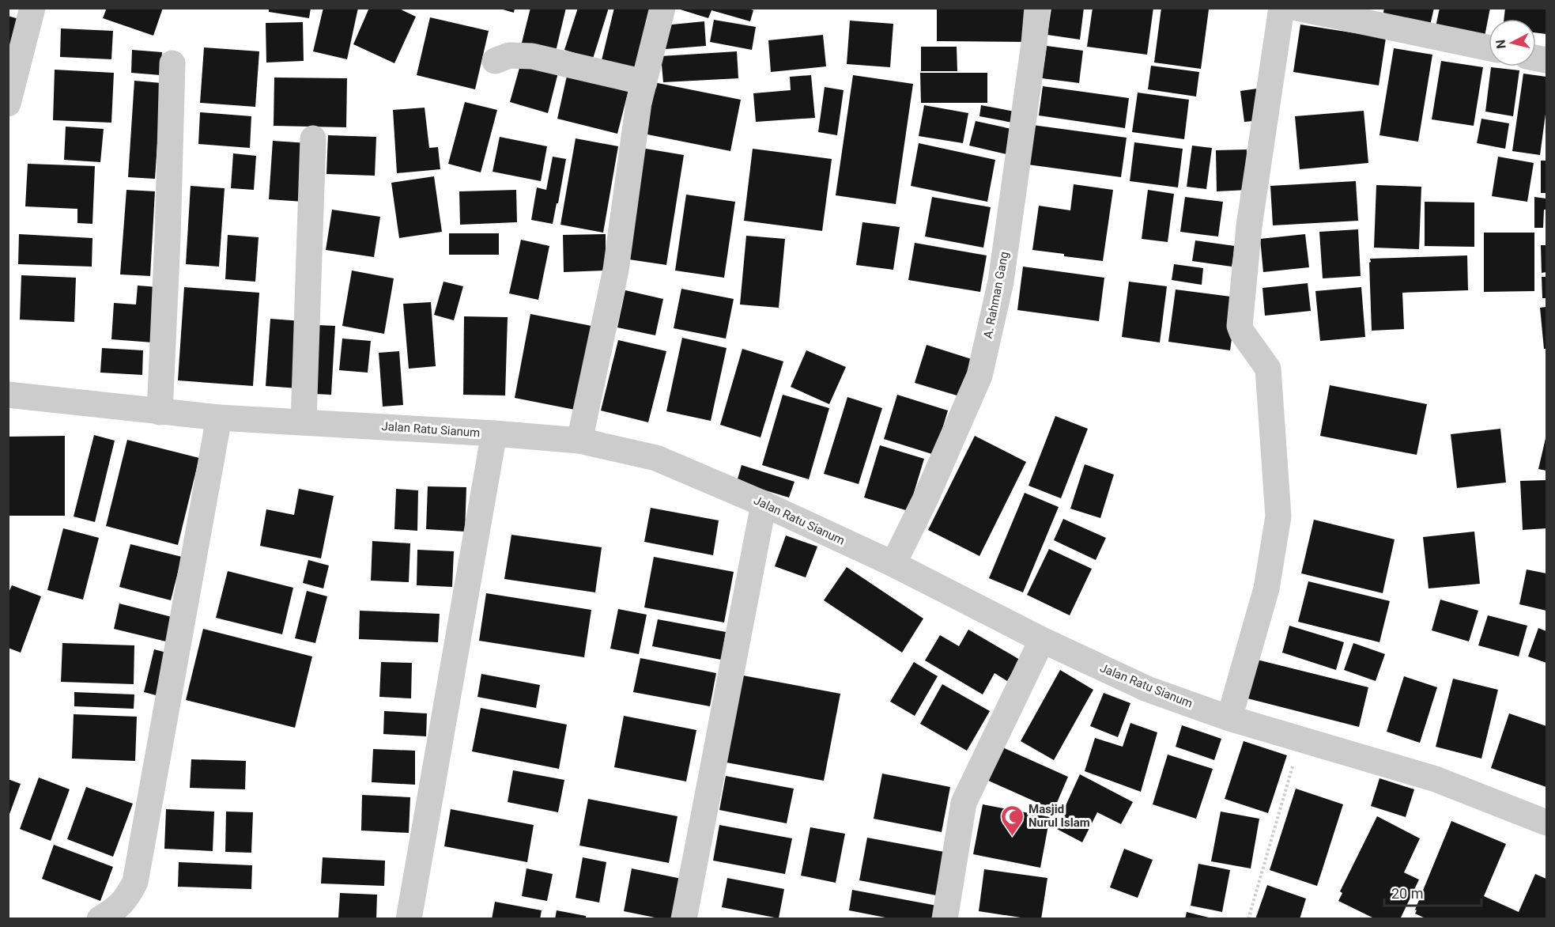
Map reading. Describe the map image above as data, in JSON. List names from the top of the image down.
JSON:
{
  "streets": {
    "street": ["A. Rahman Gang", "Jalan Ratu Sianum"]
  },
  "crossings": [
    ["A. Rahman Gang", "Jalan Ratu Sianum"]
  ],
  "places": {
    "mosque": ["Masjid Nurul Islam"]
  },
  "scale_bar": "20 m",
  "north": "left"
}
